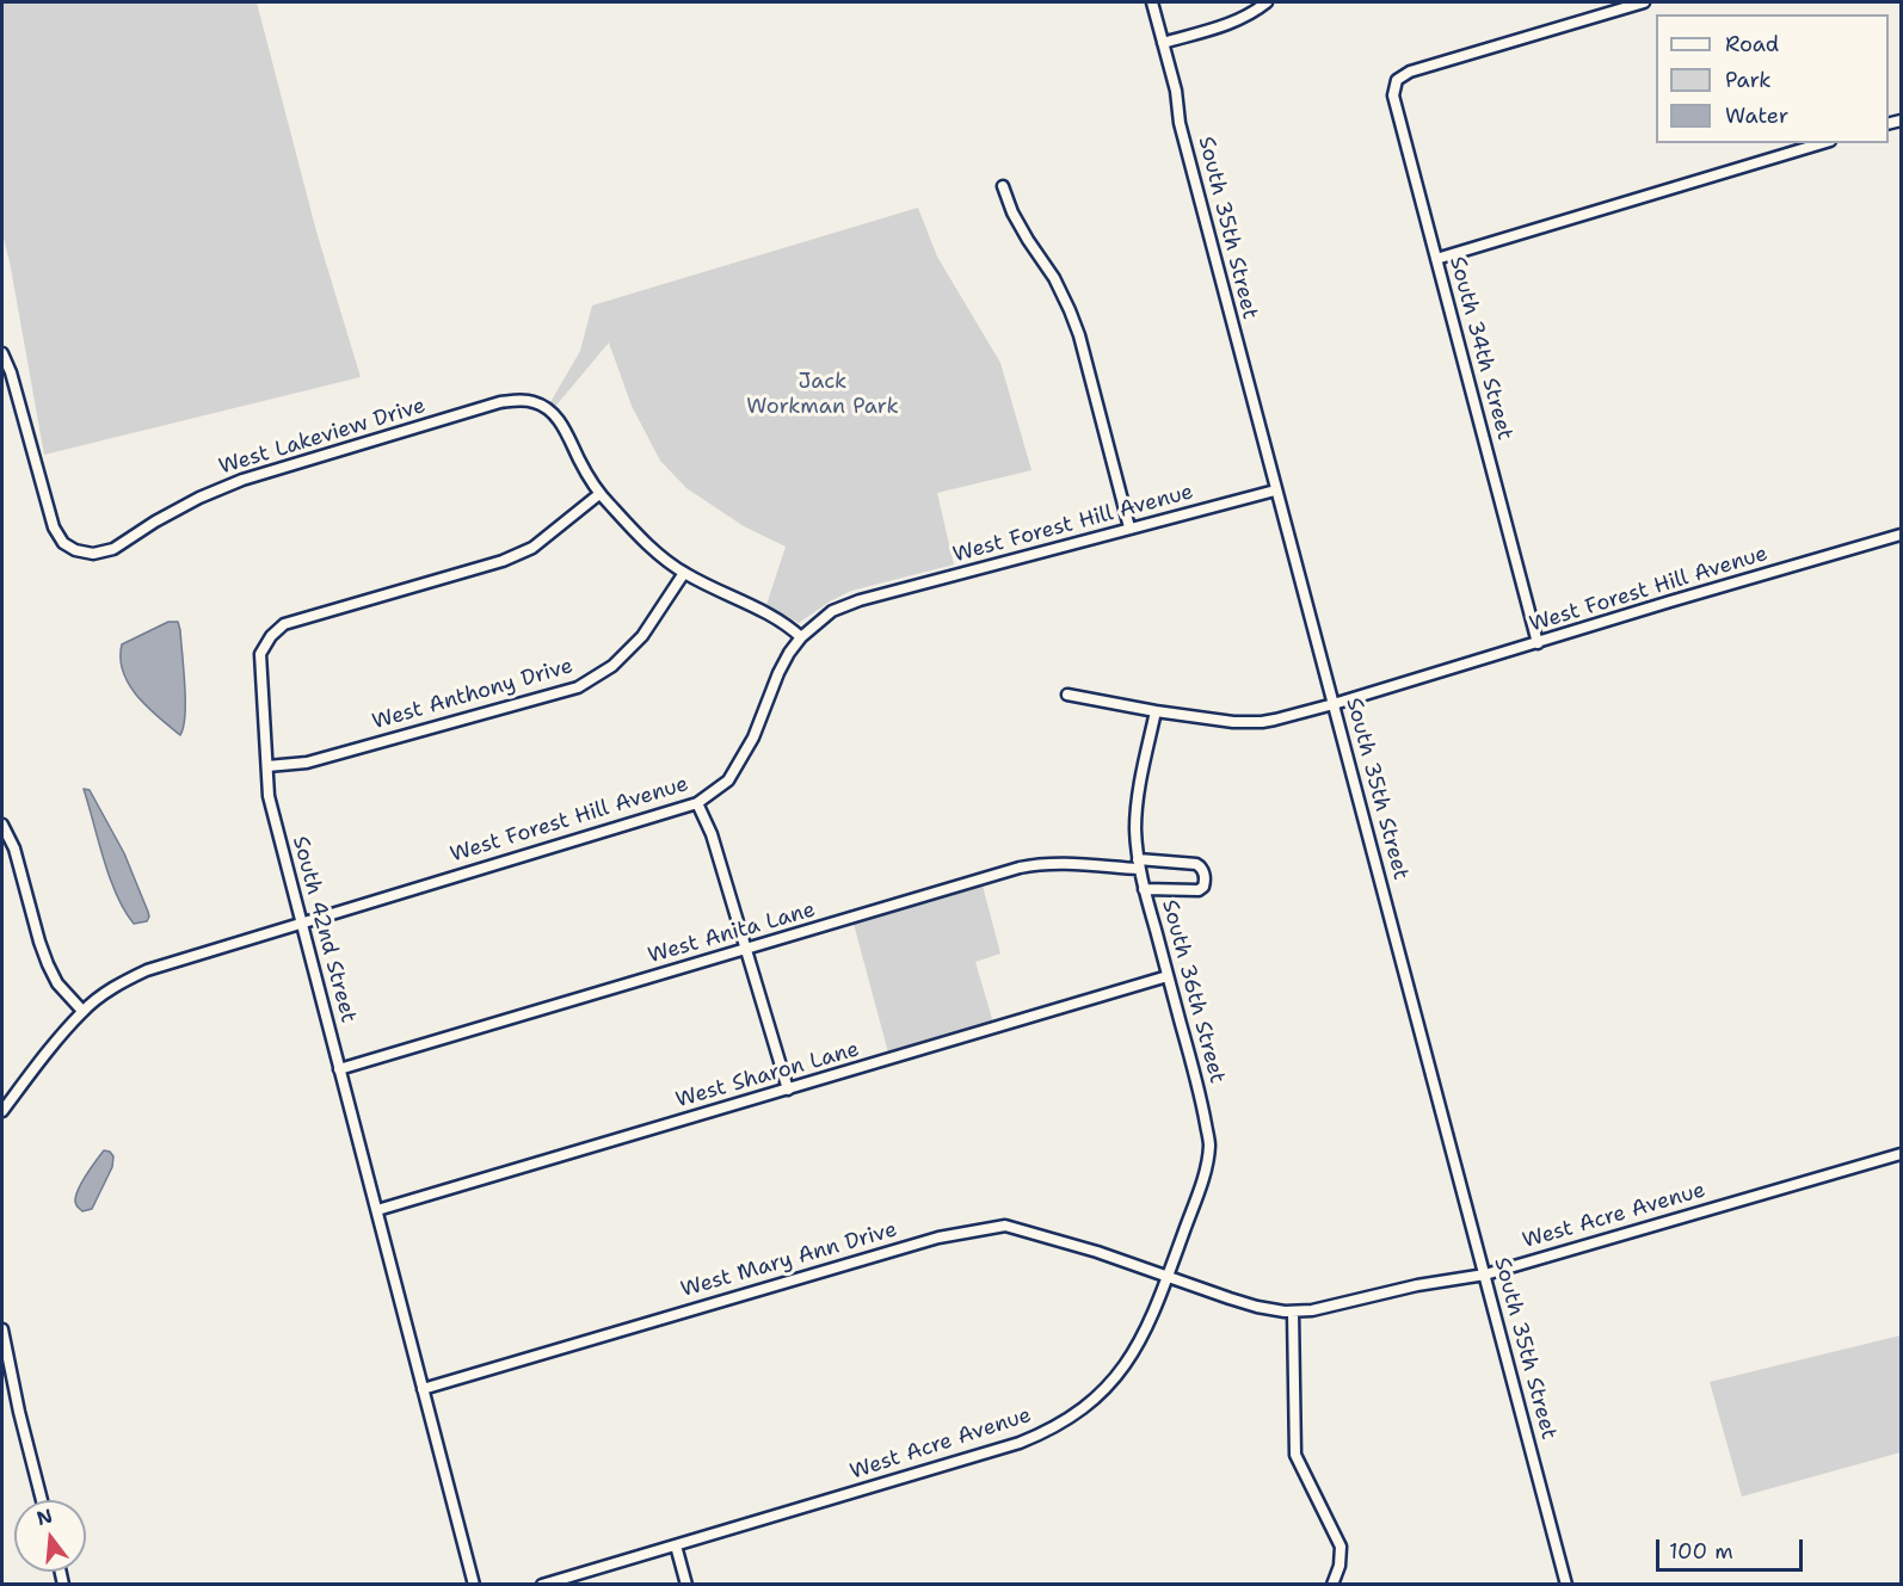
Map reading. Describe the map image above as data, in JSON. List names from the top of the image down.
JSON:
{
  "streets": {
    "street": [
      "South 35th Street",
      "South 34th Street",
      "West Lakeview Drive",
      "West Forest Hill Avenue",
      "West Anthony Drive",
      "South 42nd Street",
      "West Anita Lane",
      "South 36th Street",
      "West Sharon Lane",
      "West Acre Avenue",
      "West Mary Ann Drive"
    ]
  },
  "crossings": [
    ["South 35th Street", "West Forest Hill Avenue"],
    ["South 35th Street", "West Acre Avenue"],
    ["South 34th Street", "West Forest Hill Avenue"],
    ["West Lakeview Drive", "South 42nd Street"],
    ["West Forest Hill Avenue", "South 42nd Street"],
    ["West Forest Hill Avenue", "South 36th Street"],
    ["West Anthony Drive", "South 42nd Street"],
    ["South 42nd Street", "West Anita Lane"],
    ["South 42nd Street", "West Sharon Lane"],
    ["South 42nd Street", "West Mary Ann Drive"],
    ["West Anita Lane", "South 36th Street"],
    ["South 36th Street", "West Sharon Lane"],
    ["South 36th Street", "West Acre Avenue"],
    ["South 36th Street", "West Mary Ann Drive"],
    ["West Acre Avenue", "West Mary Ann Drive"]
  ],
  "parks": ["Jack Workman Park"],
  "legend": ["Road", "Park", "Water"],
  "scale_bar": "100 m",
  "north": "top"
}
